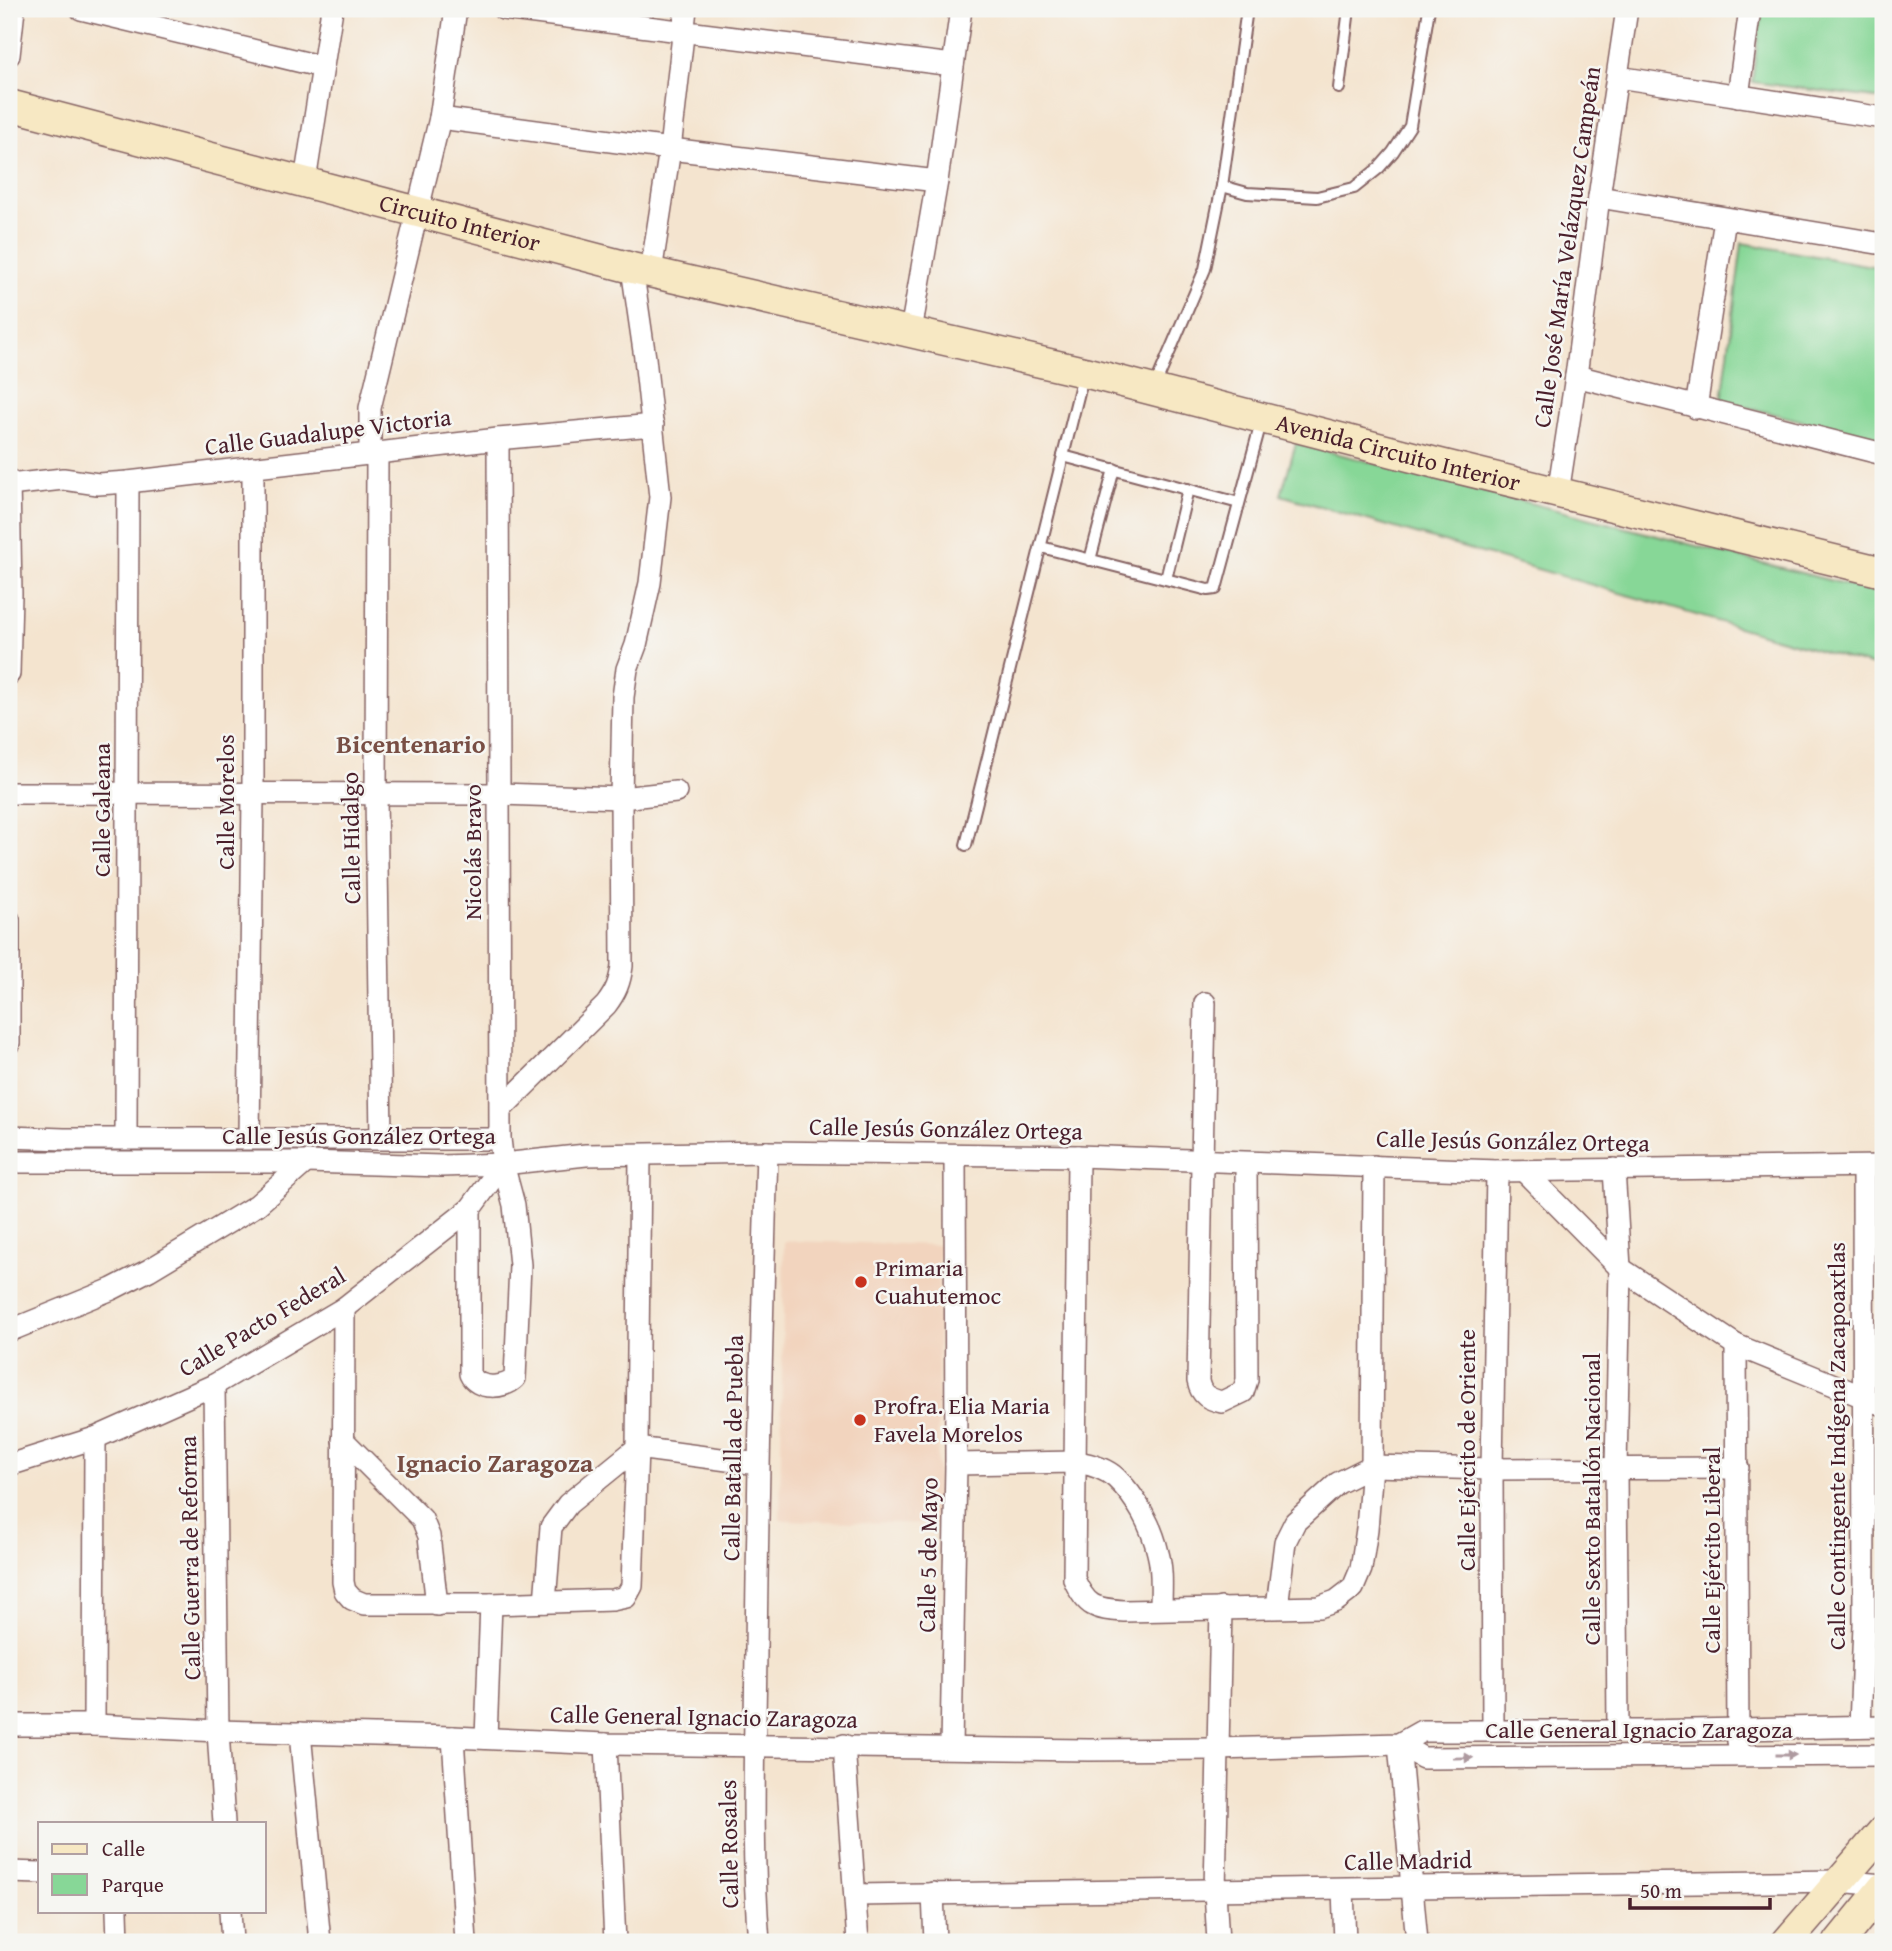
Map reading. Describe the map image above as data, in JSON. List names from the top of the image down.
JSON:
{
  "streets": {
    "main road": ["Circuito Interior", "Avenida Circuito Interior"],
    "street": [
      "Calle José María Velázquez Campeán",
      "Calle Guadalupe Victoria",
      "Calle Morelos",
      "Calle Galeana",
      "Calle Hidalgo",
      "Nicolás Bravo",
      "Calle Jesús González Ortega",
      "Calle Pacto Federal",
      "Calle Contingente Indígena Zacapoaxtlas",
      "Calle Batalla de Puebla",
      "Calle Ejército de Oriente",
      "Calle Sexto Batallón Nacional",
      "Calle Ejército Liberal",
      "Calle 5 de Mayo",
      "Calle Guerra de Reforma",
      "Calle General Ignacio Zaragoza",
      "Calle Rosales",
      "Calle Madrid"
    ]
  },
  "crossings": [
    ["Circuito Interior", "Avenida Circuito Interior"],
    ["Circuito Interior", "Calle Hidalgo"],
    ["Calle José María Velázquez Campeán", "Avenida Circuito Interior"],
    ["Calle Guadalupe Victoria", "Calle Morelos"],
    ["Calle Guadalupe Victoria", "Calle Galeana"],
    ["Calle Guadalupe Victoria", "Calle Hidalgo"],
    ["Calle Guadalupe Victoria", "Nicolás Bravo"],
    ["Calle Morelos", "Calle Jesús González Ortega"],
    ["Calle Galeana", "Calle Jesús González Ortega"],
    ["Calle Hidalgo", "Calle Jesús González Ortega"],
    ["Nicolás Bravo", "Calle Jesús González Ortega"],
    ["Nicolás Bravo", "Calle Pacto Federal"],
    ["Calle Jesús González Ortega", "Calle Pacto Federal"],
    ["Calle Jesús González Ortega", "Calle Contingente Indígena Zacapoaxtlas"],
    ["Calle Jesús González Ortega", "Calle Batalla de Puebla"],
    ["Calle Jesús González Ortega", "Calle Ejército de Oriente"],
    ["Calle Jesús González Ortega", "Calle Sexto Batallón Nacional"],
    ["Calle Jesús González Ortega", "Calle 5 de Mayo"],
    ["Calle Pacto Federal", "Calle Guerra de Reforma"],
    ["Calle Contingente Indígena Zacapoaxtlas", "Calle General Ignacio Zaragoza"],
    ["Calle Batalla de Puebla", "Calle General Ignacio Zaragoza"],
    ["Calle Batalla de Puebla", "Calle Rosales"],
    ["Calle Ejército de Oriente", "Calle General Ignacio Zaragoza"],
    ["Calle Sexto Batallón Nacional", "Calle General Ignacio Zaragoza"],
    ["Calle Ejército Liberal", "Calle General Ignacio Zaragoza"],
    ["Calle 5 de Mayo", "Calle General Ignacio Zaragoza"],
    ["Calle Guerra de Reforma", "Calle General Ignacio Zaragoza"],
    ["Calle General Ignacio Zaragoza", "Calle Rosales"]
  ],
  "districts": ["Bicentenario", "Ignacio Zaragoza"],
  "places": ["Primaria Cuahutemoc", "Profra. Elia Maria Favela Morelos"],
  "legend": ["Calle", "Parque"],
  "scale_bar": "50 m"
}
